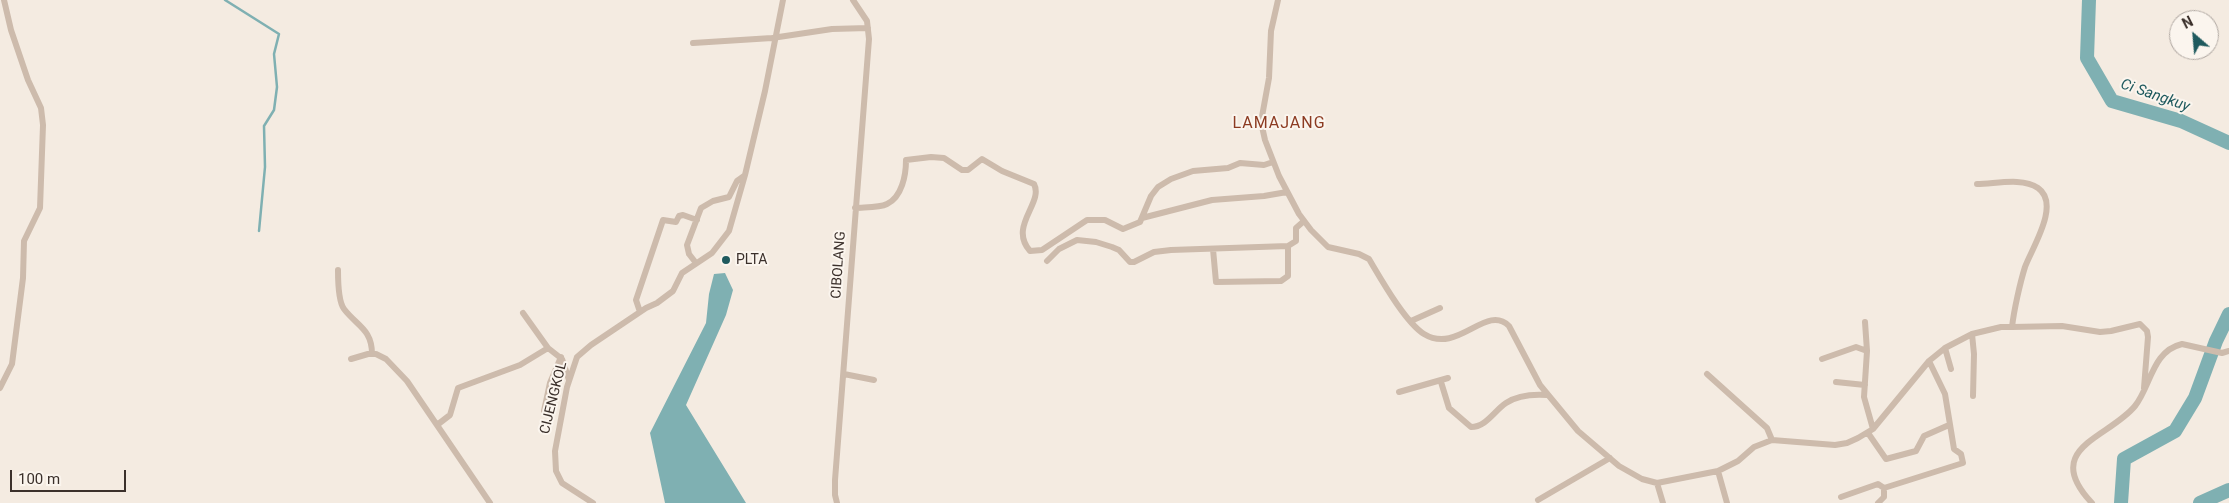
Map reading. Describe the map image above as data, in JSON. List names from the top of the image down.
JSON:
{
  "streets": {
    "street": ["CIBOLANG", "CIJENGKOL"]
  },
  "districts": ["LAMAJANG"],
  "water": ["Ci Sangkuy"],
  "places": ["PLTA"],
  "scale_bar": "100 m",
  "north": "top left"
}
